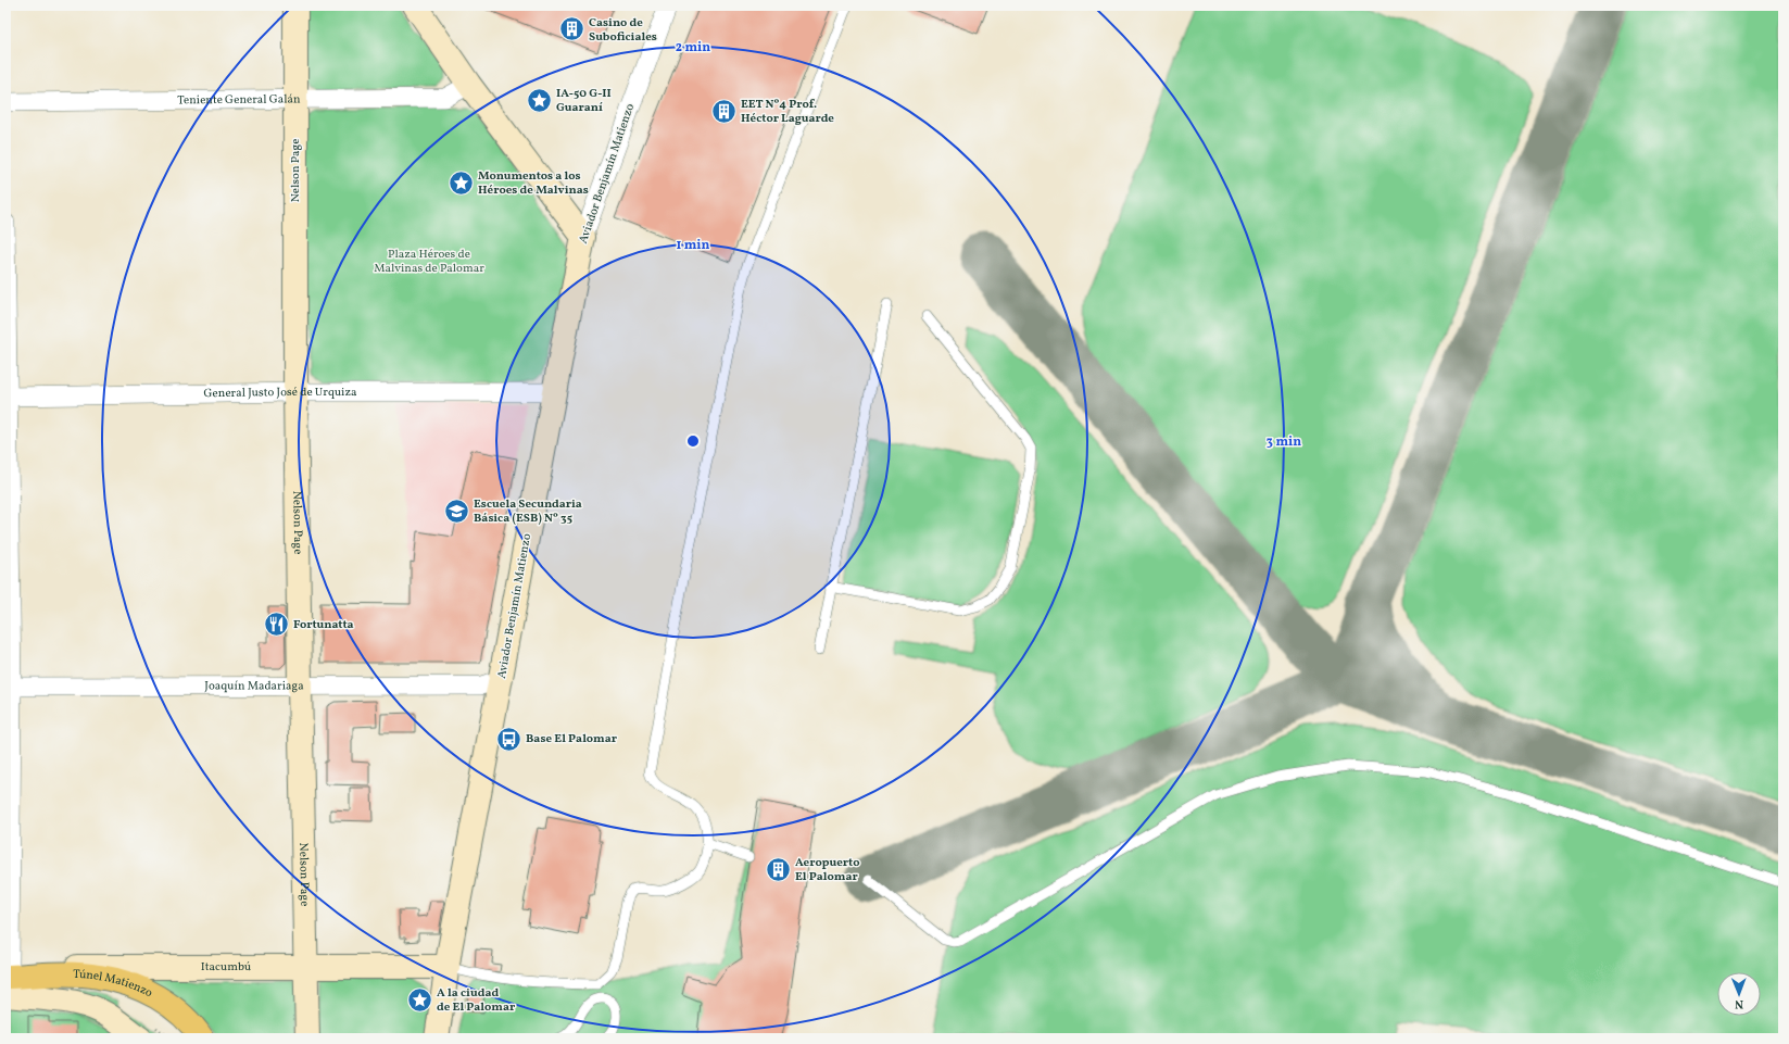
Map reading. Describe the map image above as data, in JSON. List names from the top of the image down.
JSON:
{
  "streets": {
    "main road": ["Túnel Matienzo"],
    "street": [
      "Teniente General Galán",
      "Nelson Page",
      "Aviador Benjamín Matienzo",
      "General Justo José de Urquiza",
      "Joaquín Madariaga",
      "Itacumbú"
    ]
  },
  "crossings": [
    ["Teniente General Galán", "Nelson Page"],
    ["Nelson Page", "General Justo José de Urquiza"],
    ["Nelson Page", "Joaquín Madariaga"],
    ["Nelson Page", "Itacumbú"],
    ["Aviador Benjamín Matienzo", "General Justo José de Urquiza"],
    ["Aviador Benjamín Matienzo", "Joaquín Madariaga"],
    ["Aviador Benjamín Matienzo", "Itacumbú"],
    ["Itacumbú", "Túnel Matienzo"]
  ],
  "parks": ["Plaza Héroes de Malvinas de Palomar"],
  "places": {
    "building": ["Casino de Suboficiales", "EET Nº4 Prof. Héctor Laguarde", "Aeropuerto El Palomar"],
    "place": ["IA-50 G-II Guaraní", "Monumentos a los Héroes de Malvinas", "A la ciudad de El Palomar"],
    "school or university": ["Escuela Secundaria Básica (ESB) Nº 35"],
    "restaurant": ["Fortunatta"],
    "bus stop": ["Base El Palomar"]
  },
  "north": "bottom",
  "rings": ["2 min", "1 min", "3 min"]
}
